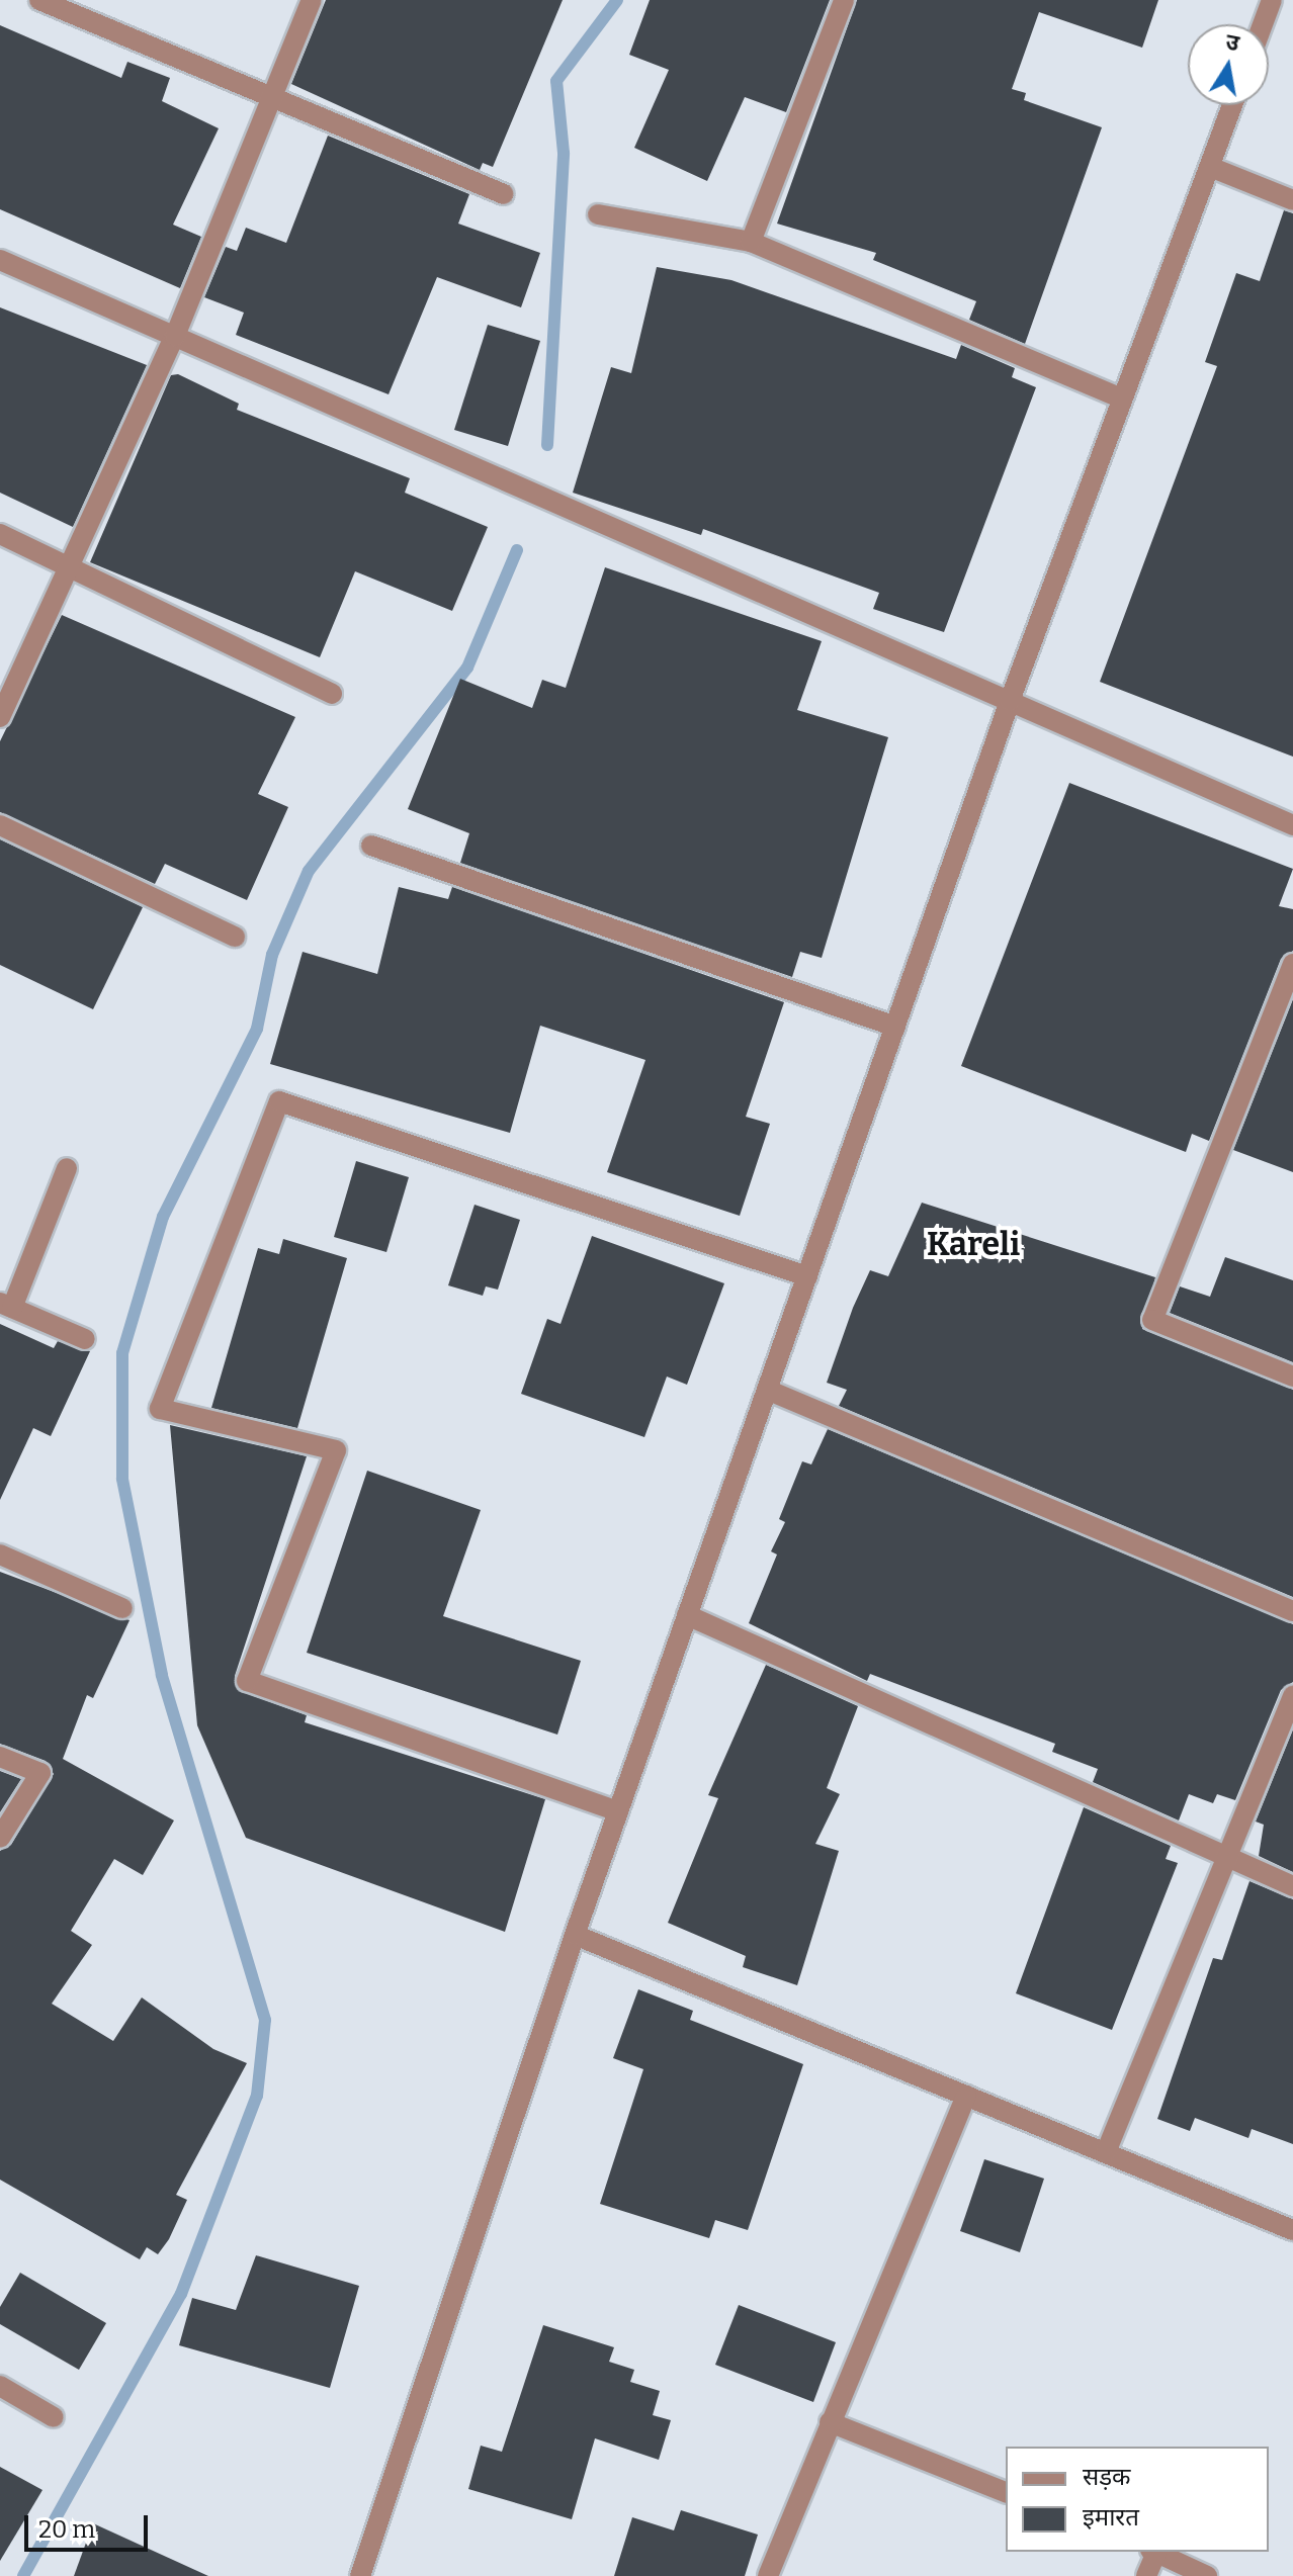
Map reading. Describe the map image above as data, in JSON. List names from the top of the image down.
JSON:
{
  "districts": ["Kareli"],
  "legend": ["सड़क", "इमारत"],
  "scale_bar": "20 m",
  "north": "top"
}
